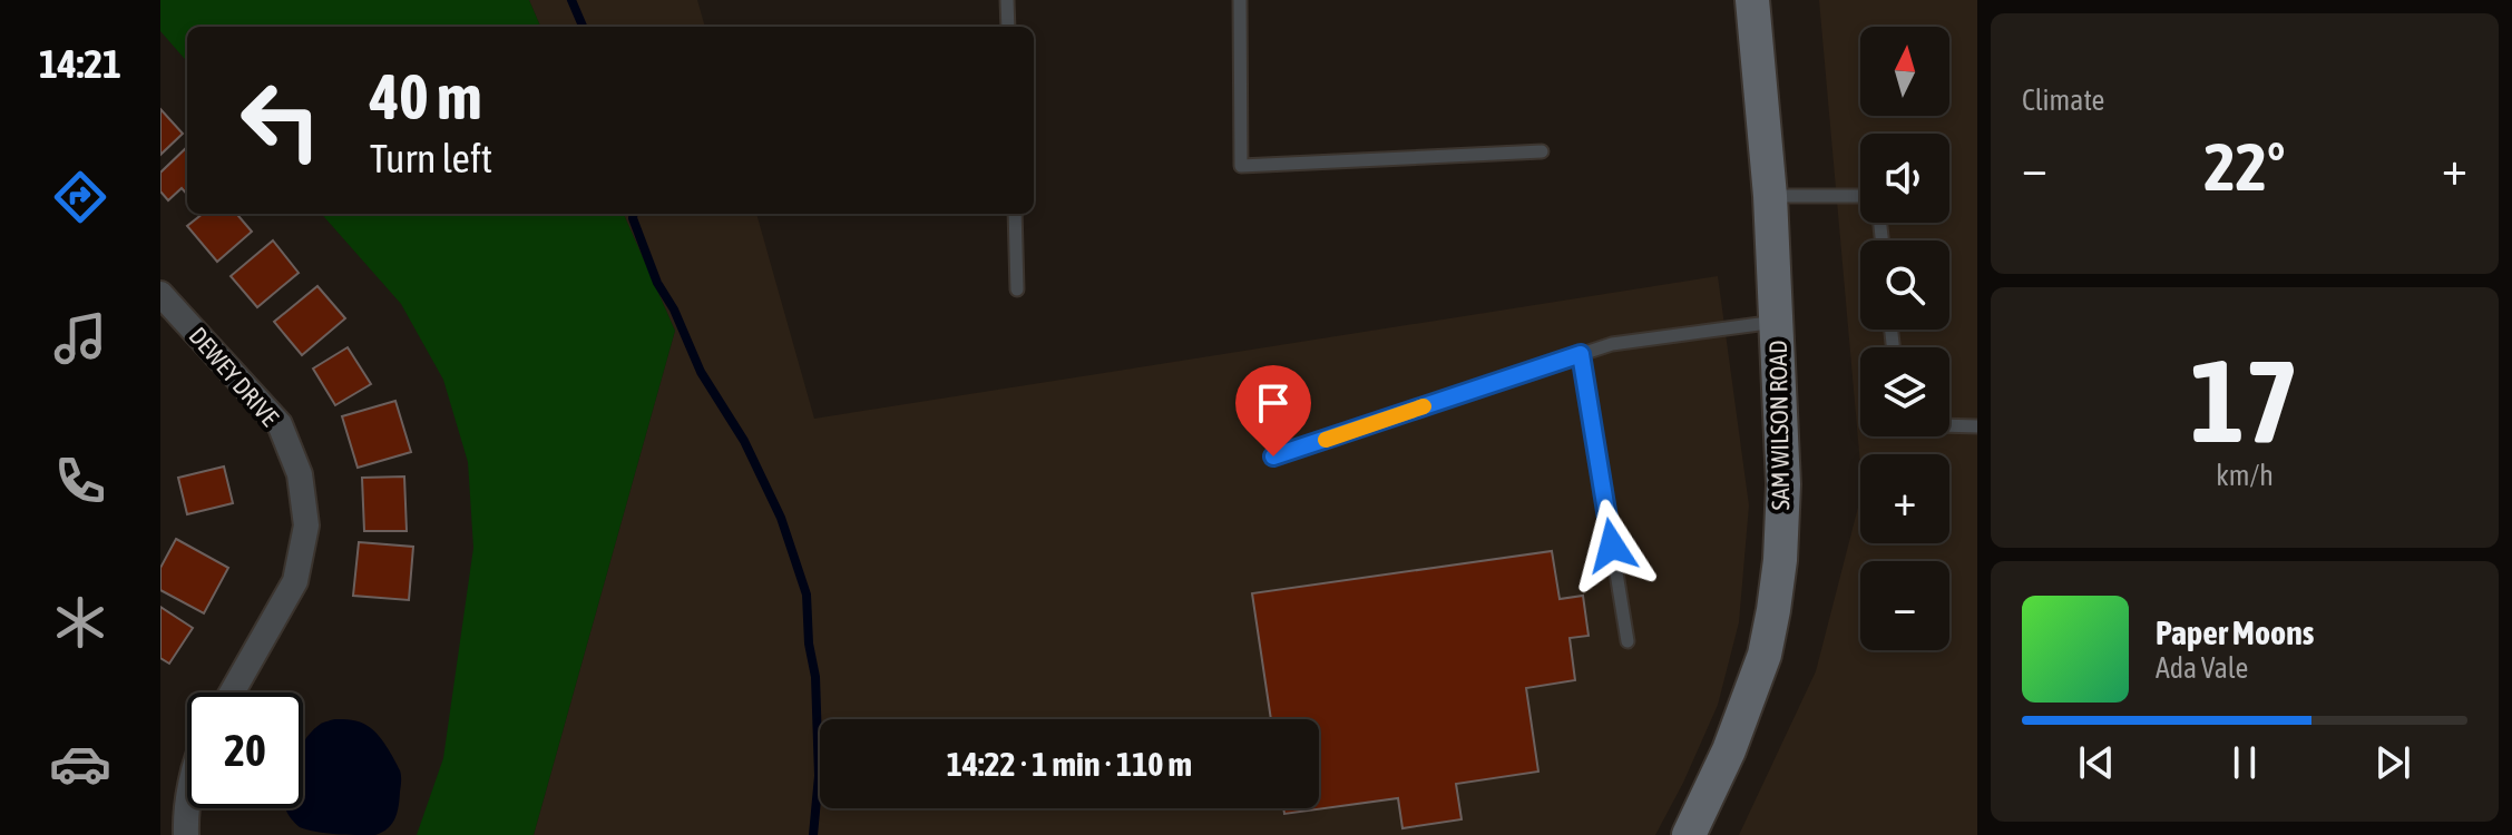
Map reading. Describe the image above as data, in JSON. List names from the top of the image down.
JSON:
{
  "streets": {
    "street": ["DEWEY DRIVE", "SAM WILSON ROAD"]
  },
  "north": "top",
  "page": {
    "tabs": "14:21",
    "tile": [
      "Climate",
      ["17", "km/h"]
    ],
    "map_buttons": ["+", "−"],
    "turn": ["40 m", "Turn left"],
    "heat": ["−", "22°", "+"],
    "song": ["Paper Moons", "Ada Vale"],
    "limit": "20",
    "trip": "14:22 · 1 min · 110 m"
  }
}
